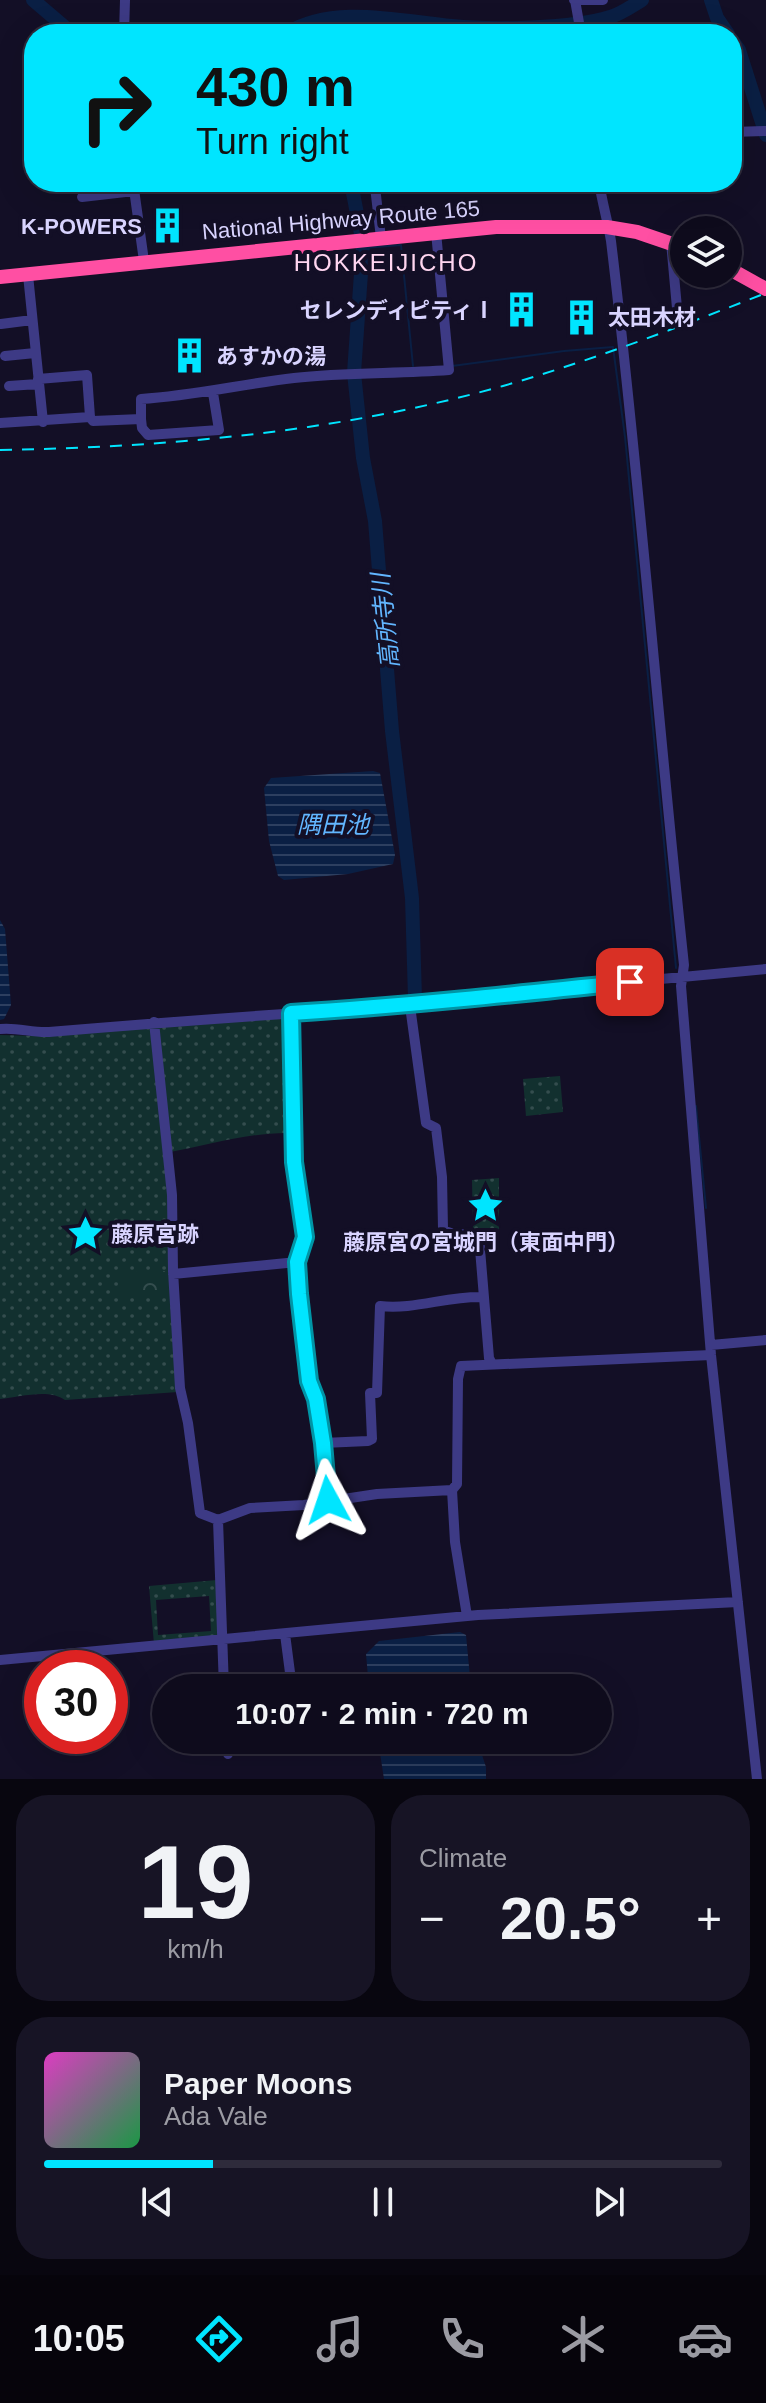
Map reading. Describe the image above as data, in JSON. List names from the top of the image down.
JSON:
{
  "streets": {
    "highway": ["National Highway Route 165"]
  },
  "districts": ["HOKKEIJICHO"],
  "water": ["高所寺川", "隅田池"],
  "places": {
    "building": [
      "K-POWERS",
      "セレンディピティⅠ",
      "太田木材",
      "あすかの湯"
    ],
    "place": ["藤原宮の宮城門（東面中門）", "藤原宮跡"]
  },
  "page": {
    "turn": ["430 m", "Turn right"],
    "limit": "30",
    "trip": "10:07 · 2 min · 720 m",
    "tile": [
      ["19", "km/h"],
      "Climate"
    ],
    "heat": ["−", "20.5°", "+"],
    "song": ["Paper Moons", "Ada Vale"],
    "tabs": "10:05"
  }
}
